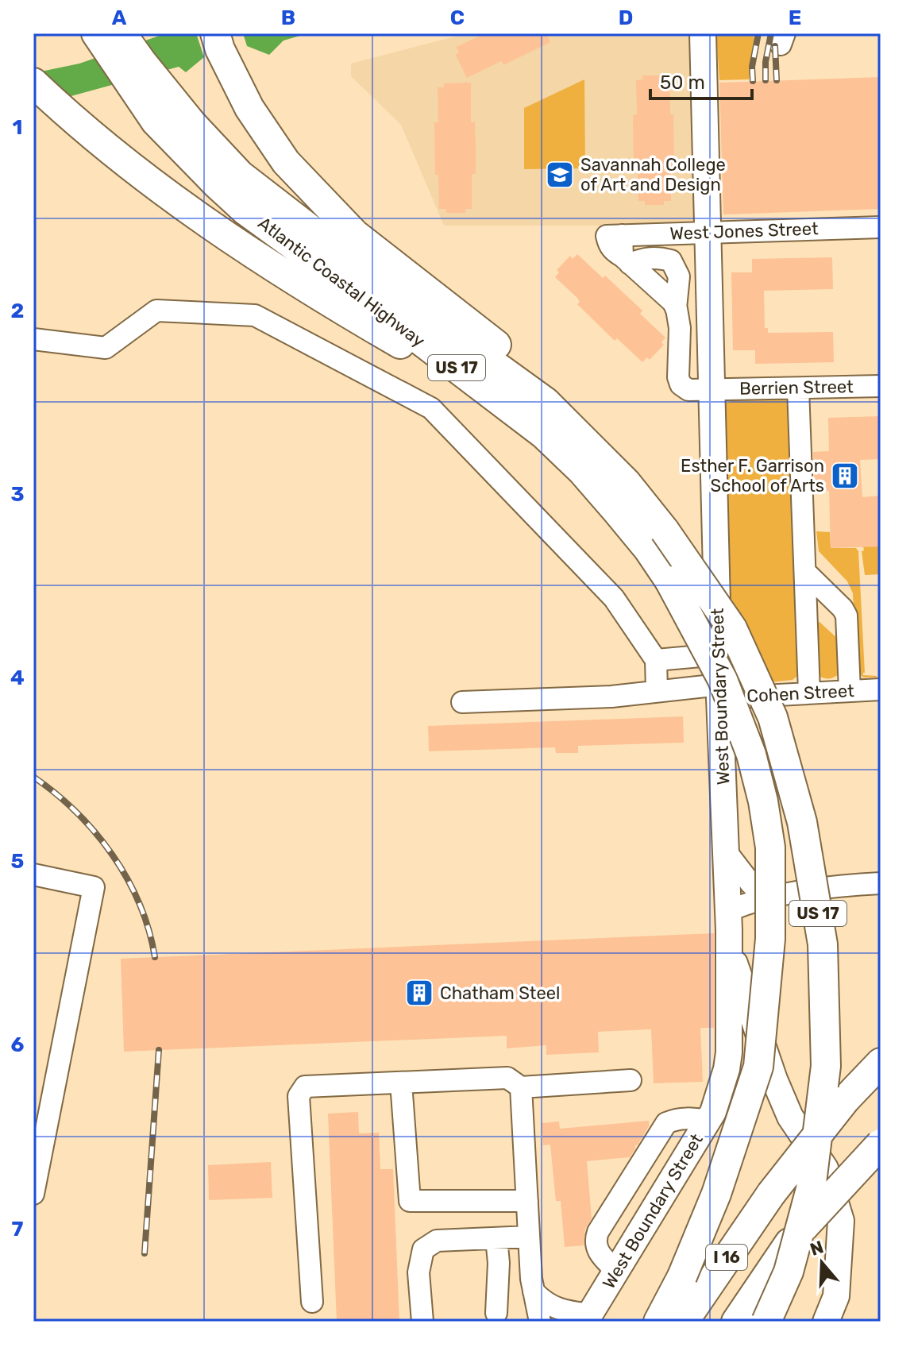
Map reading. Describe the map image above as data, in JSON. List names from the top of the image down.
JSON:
{
  "streets": {
    "highway": ["Atlantic Coastal Highway", "US 17", "I 16"],
    "main road": ["West Boundary Street"],
    "street": ["West Jones Street", "Berrien Street", "Cohen Street"]
  },
  "crossings": [
    ["West Jones Street", "West Boundary Street"],
    ["Berrien Street", "West Boundary Street"],
    ["Cohen Street", "West Boundary Street"]
  ],
  "places": {
    "school or university": ["Savannah College of Art and Design"],
    "building": ["Esther F. Garrison School of Arts", "Chatham Steel"]
  },
  "scale_bar": "50 m",
  "north": "top",
  "grid": {
    "columns": [
      "A",
      "B",
      "C",
      "D",
      "E"
    ],
    "rows": [
      "1",
      "2",
      "3",
      "4",
      "5",
      "6",
      "7"
    ]
  }
}
